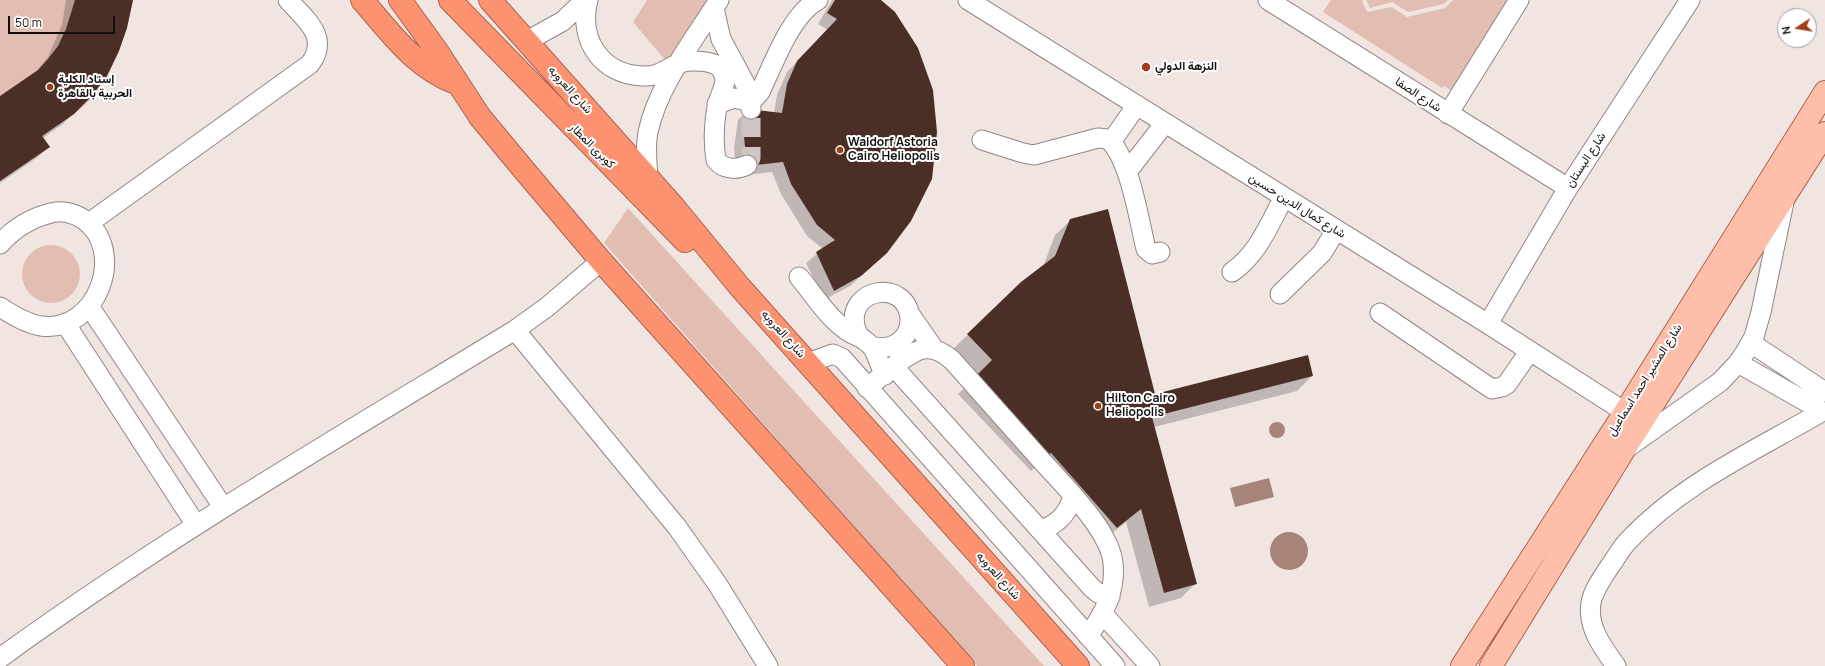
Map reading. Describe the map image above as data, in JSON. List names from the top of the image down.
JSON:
{
  "streets": {
    "highway": ["شارع العروبه", "كوبرى المطار"],
    "main road": ["شارع المشير احمد اسماعيل"],
    "street": ["شارع الصفا", "شارع البستان", "شارع كمال الدين حسين"]
  },
  "crossings": [
    ["شارع العروبه", "كوبرى المطار"],
    ["شارع الصفا", "شارع البستان"],
    ["شارع البستان", "شارع كمال الدين حسين"],
    ["شارع كمال الدين حسين", "شارع المشير احمد اسماعيل"]
  ],
  "places": [
    "النزهة الدولي",
    "إستاد الكلية الحربية بالقاهرة",
    "Waldorf Astoria Cairo Heliopolis",
    "Hilton Cairo Heliopolis"
  ],
  "scale_bar": "50 m",
  "north": "left"
}
